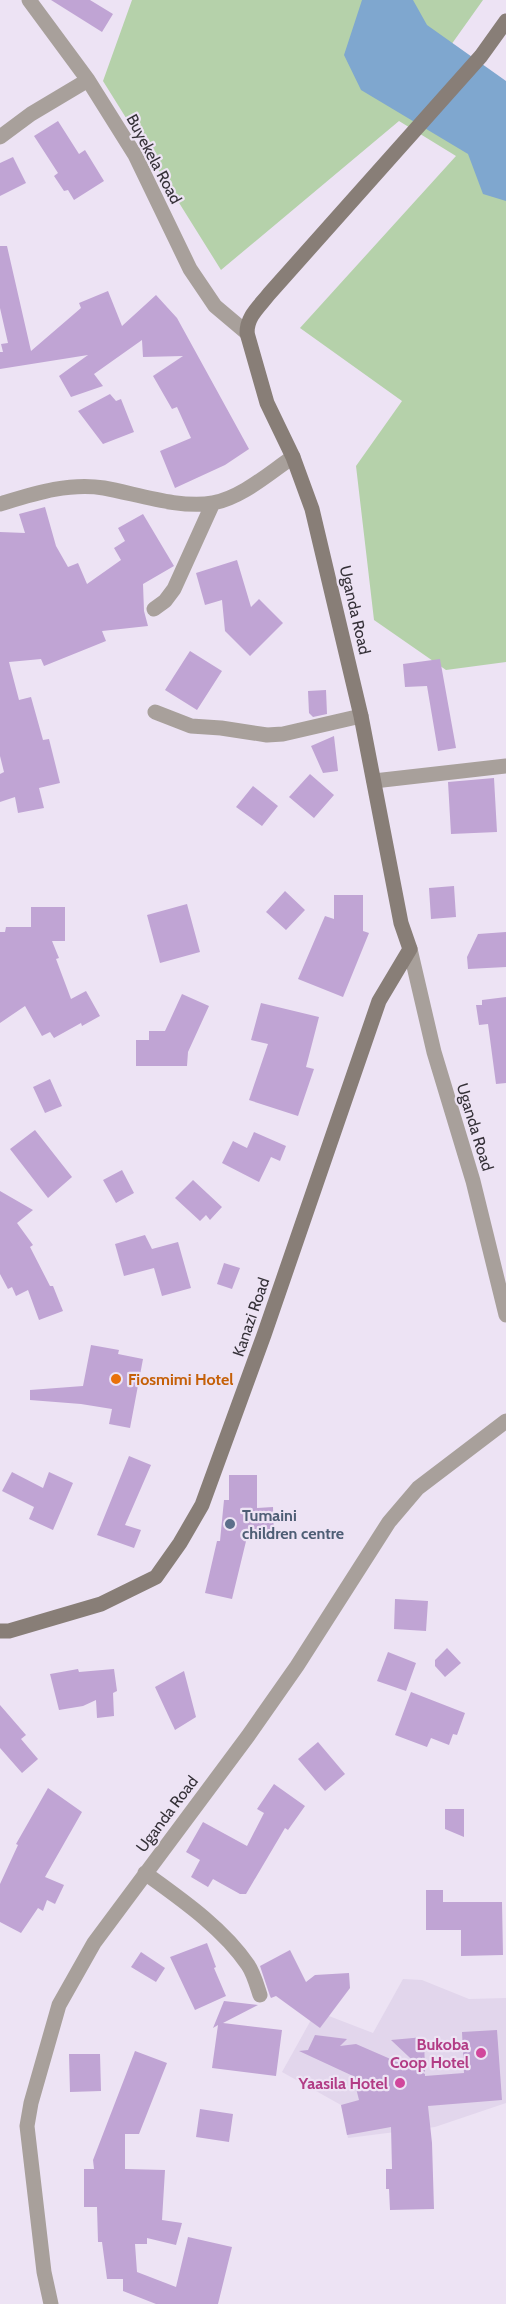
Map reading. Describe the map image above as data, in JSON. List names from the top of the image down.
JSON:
{
  "streets": {
    "main road": ["Uganda Road", "Kanazi Road"],
    "street": ["Buyekela Road"]
  },
  "crossings": [
    ["Buyekela Road", "Uganda Road"],
    ["Uganda Road", "Kanazi Road"]
  ],
  "places": [
    "Fiosmimi Hotel",
    "Tumaini children centre",
    "Bukoba Coop Hotel",
    "Yaasila Hotel"
  ]
}
